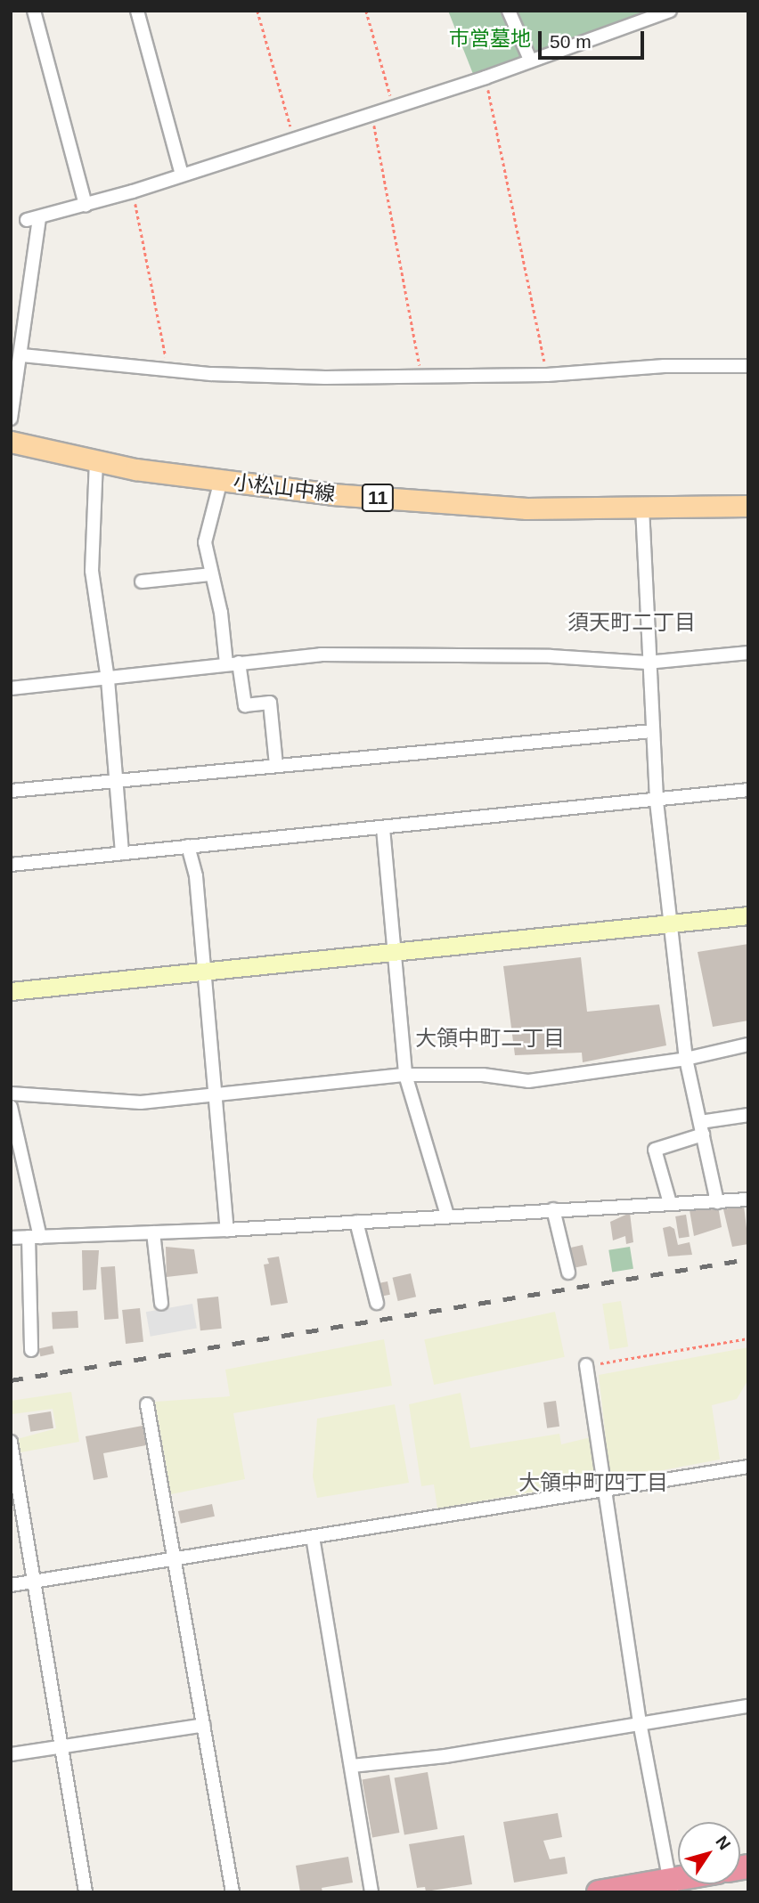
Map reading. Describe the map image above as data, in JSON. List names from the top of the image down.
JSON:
{
  "streets": {
    "main road": ["小松山中線", "11"]
  },
  "districts": ["須天町二丁目", "大領中町二丁目", "大領中町四丁目"],
  "parks": ["市営墓地"],
  "scale_bar": "50 m",
  "north": "top right"
}
